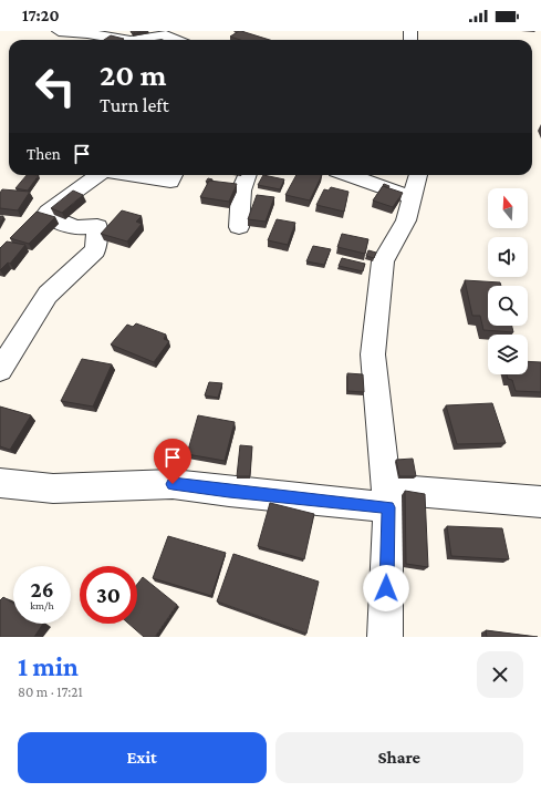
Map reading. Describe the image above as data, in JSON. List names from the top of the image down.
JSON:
{
  "north": "top",
  "page": {
    "status": "17:20",
    "turn": ["20 m", "Turn left"],
    "then": "Then",
    "speed": "26 km/h",
    "limit": "30",
    "heading": ["1 min", "80 m · 17:21"],
    "buttons": ["Exit", "Share"]
  }
}
